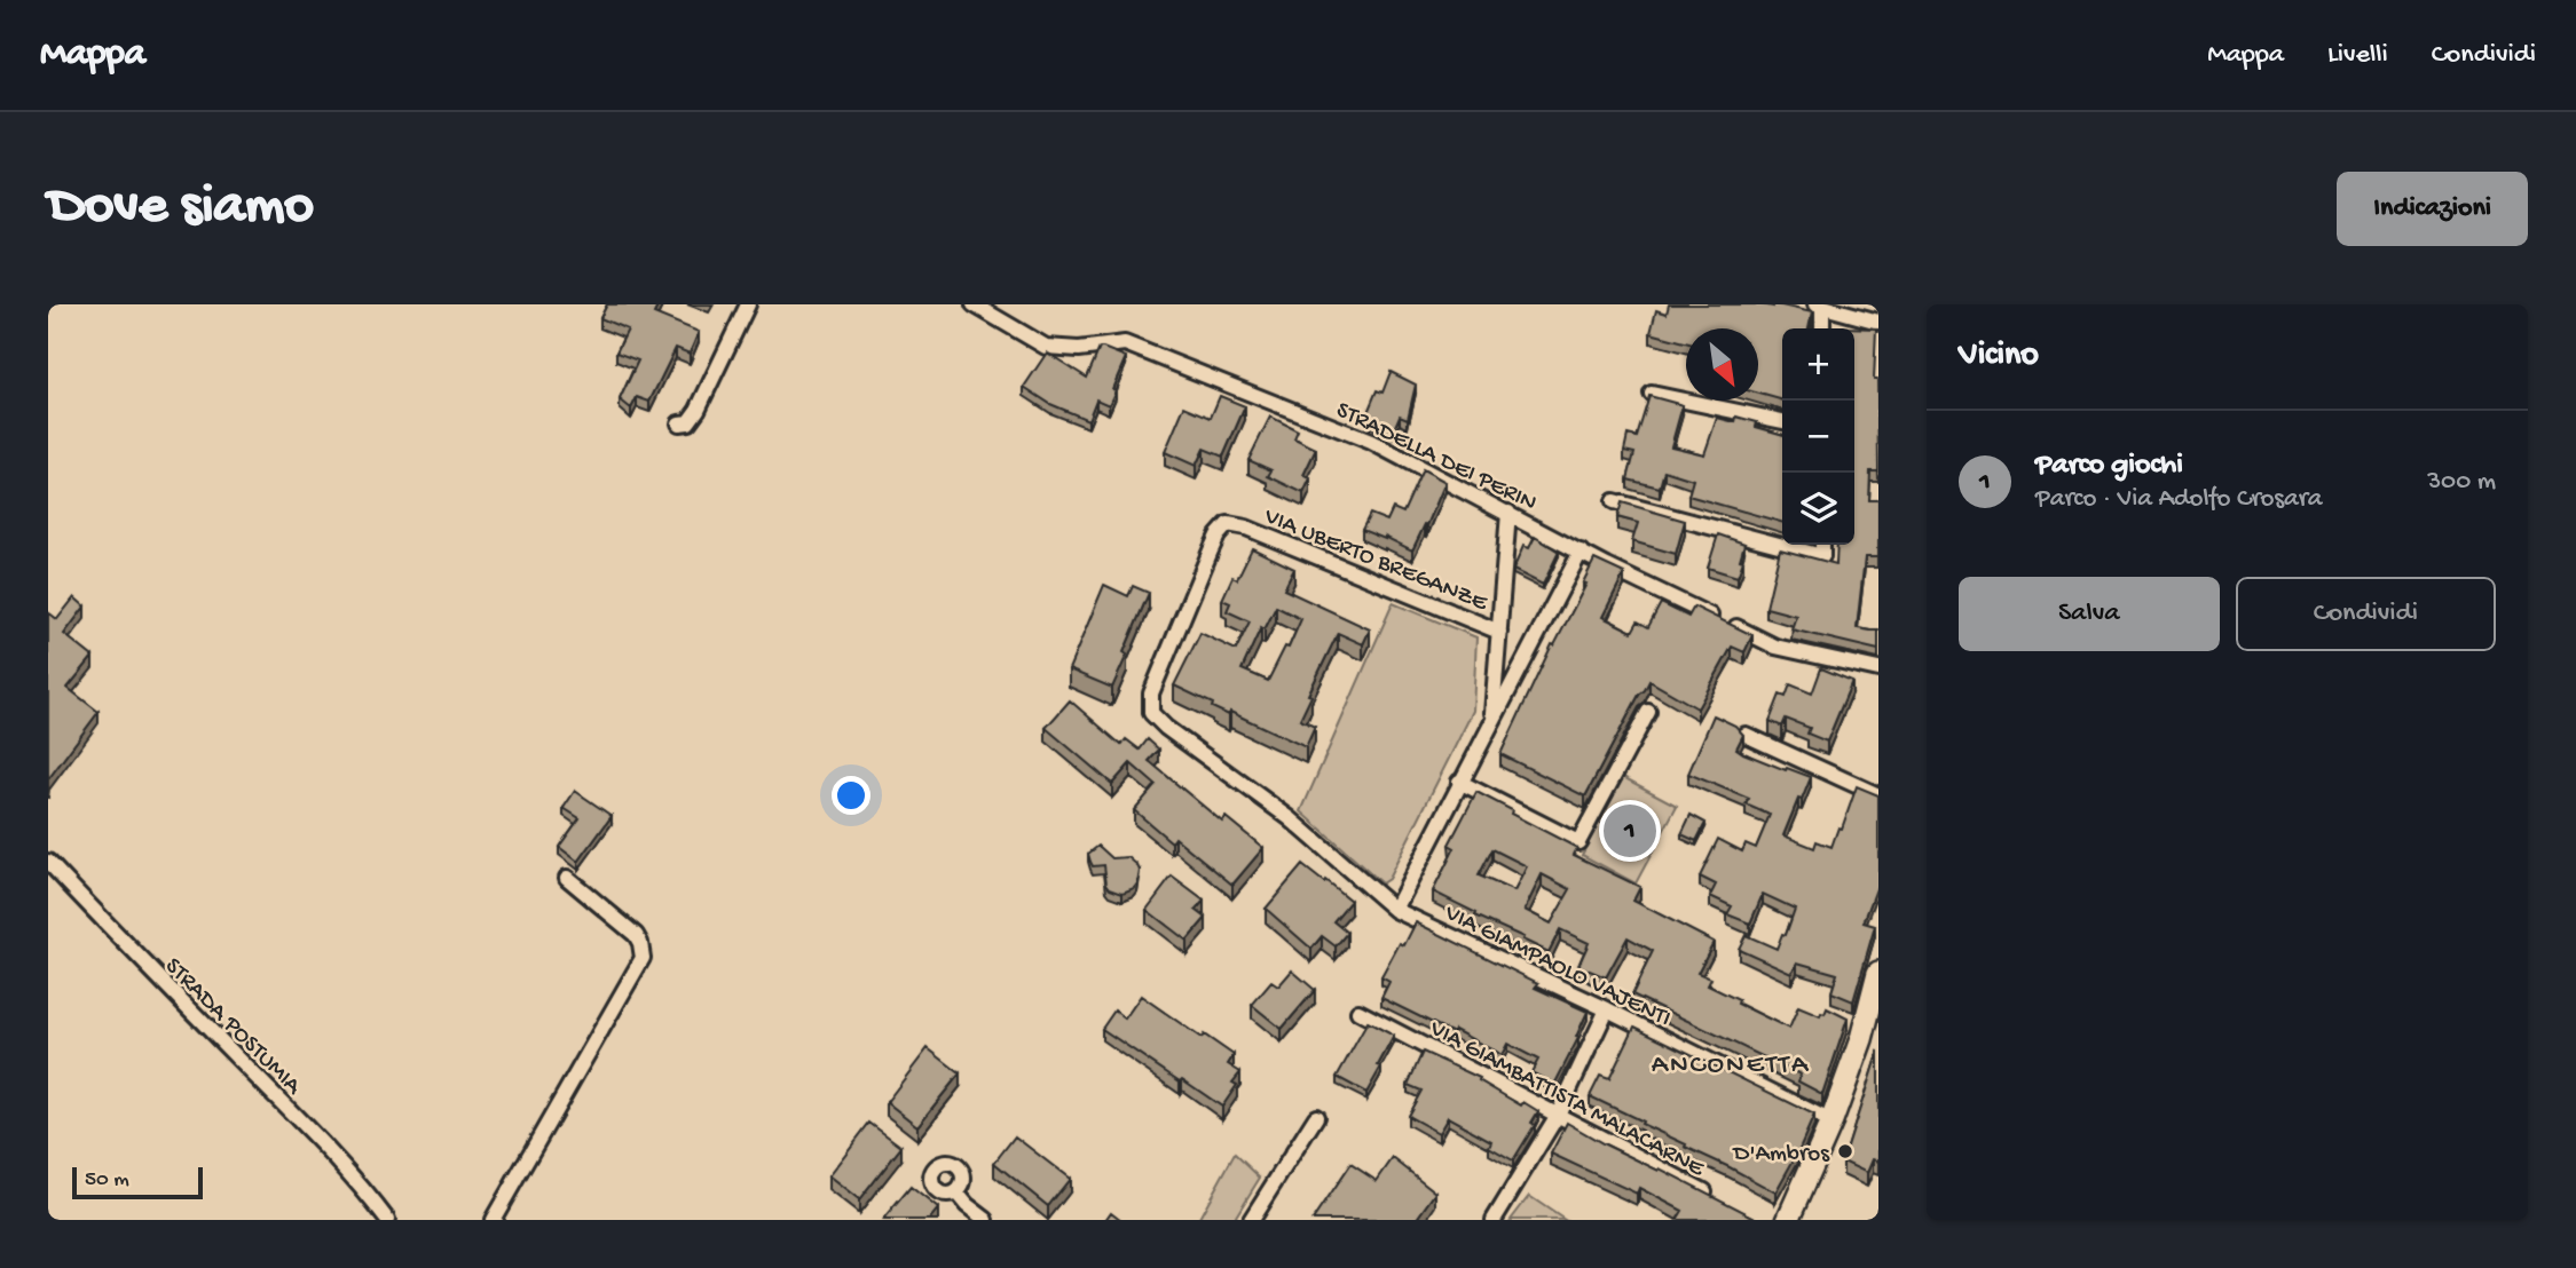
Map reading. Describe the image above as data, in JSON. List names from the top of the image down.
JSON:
{
  "streets": {
    "street": [
      "STRADELLA DEI PERIN",
      "VIA UBERTO BREGANZE",
      "VIA GIAMPAOLO VAJENTI",
      "STRADA POSTUMIA",
      "VIA GIAMBATTISTA MALACARNE"
    ]
  },
  "crossings": [
    ["VIA UBERTO BREGANZE", "VIA GIAMPAOLO VAJENTI"]
  ],
  "districts": ["ANCONETTA"],
  "places": ["D'Ambros"],
  "scale_bar": "50 m",
  "north": "bottom right",
  "page": {
    "header": "Mappa",
    "nav": ["Mappa", "Livelli", "Condividi"],
    "buttons": [
      "Indicazioni",
      ["Salva", "Condividi"]
    ],
    "title": "Dove siamo",
    "heading": "Vicino",
    "map_buttons": ["+", "−"],
    "list": [
      {
        "mark": "1",
        "name": "Parco giochi",
        "note": "Parco · Via Adolfo Crosara",
        "value": "300 m"
      }
    ],
    "pins": "1",
    "scale": "50 m"
  }
}
